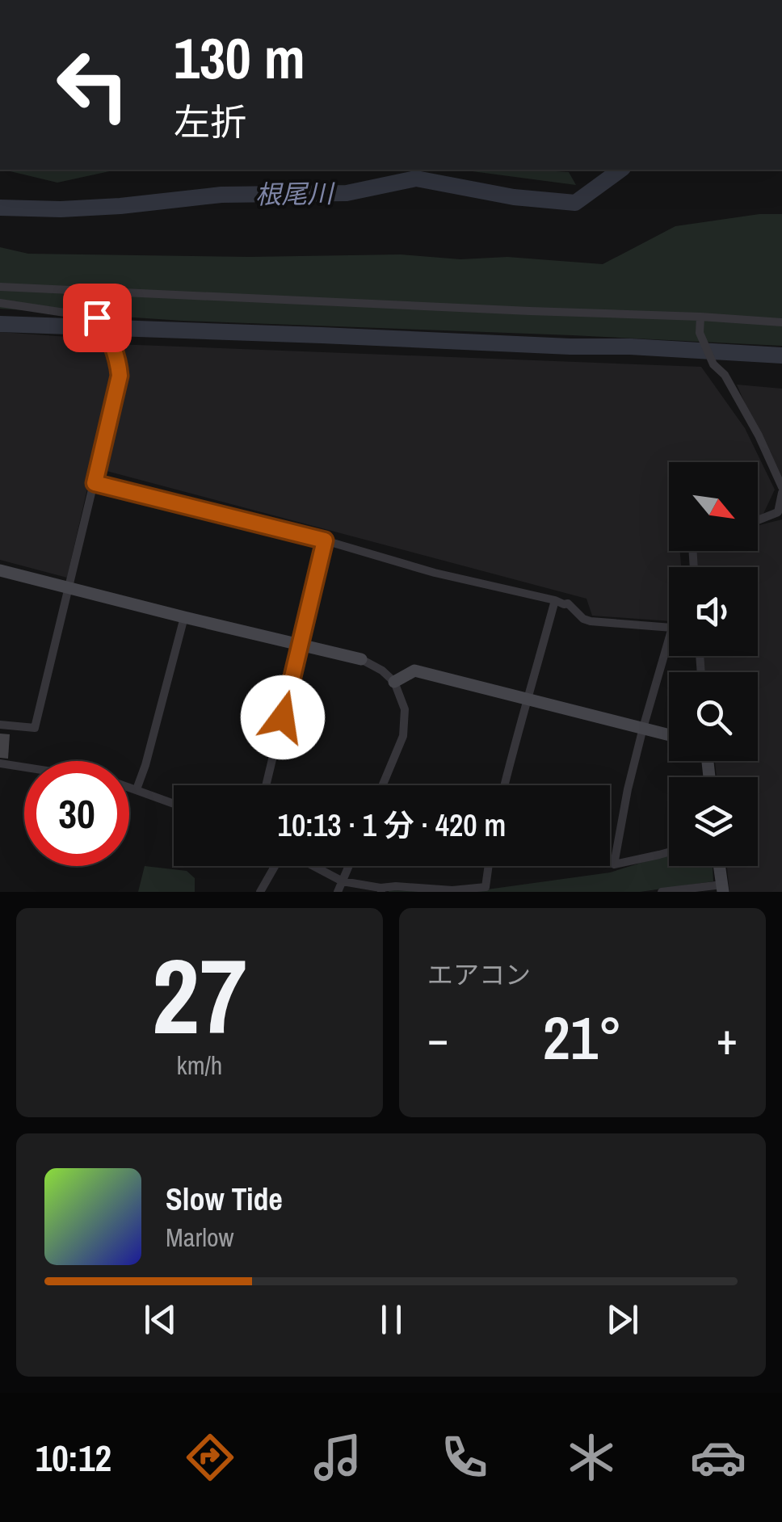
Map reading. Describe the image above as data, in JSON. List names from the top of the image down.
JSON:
{
  "water": ["根尾川"],
  "north": "bottom right",
  "page": {
    "turn": ["130 m", "左折"],
    "limit": "30",
    "trip": "10:13 · 1 分 · 420 m",
    "tile": [
      ["27", "km/h"],
      "エアコン"
    ],
    "heat": ["−", "21°", "+"],
    "song": ["Slow Tide", "Marlow"],
    "tabs": "10:12"
  }
}
